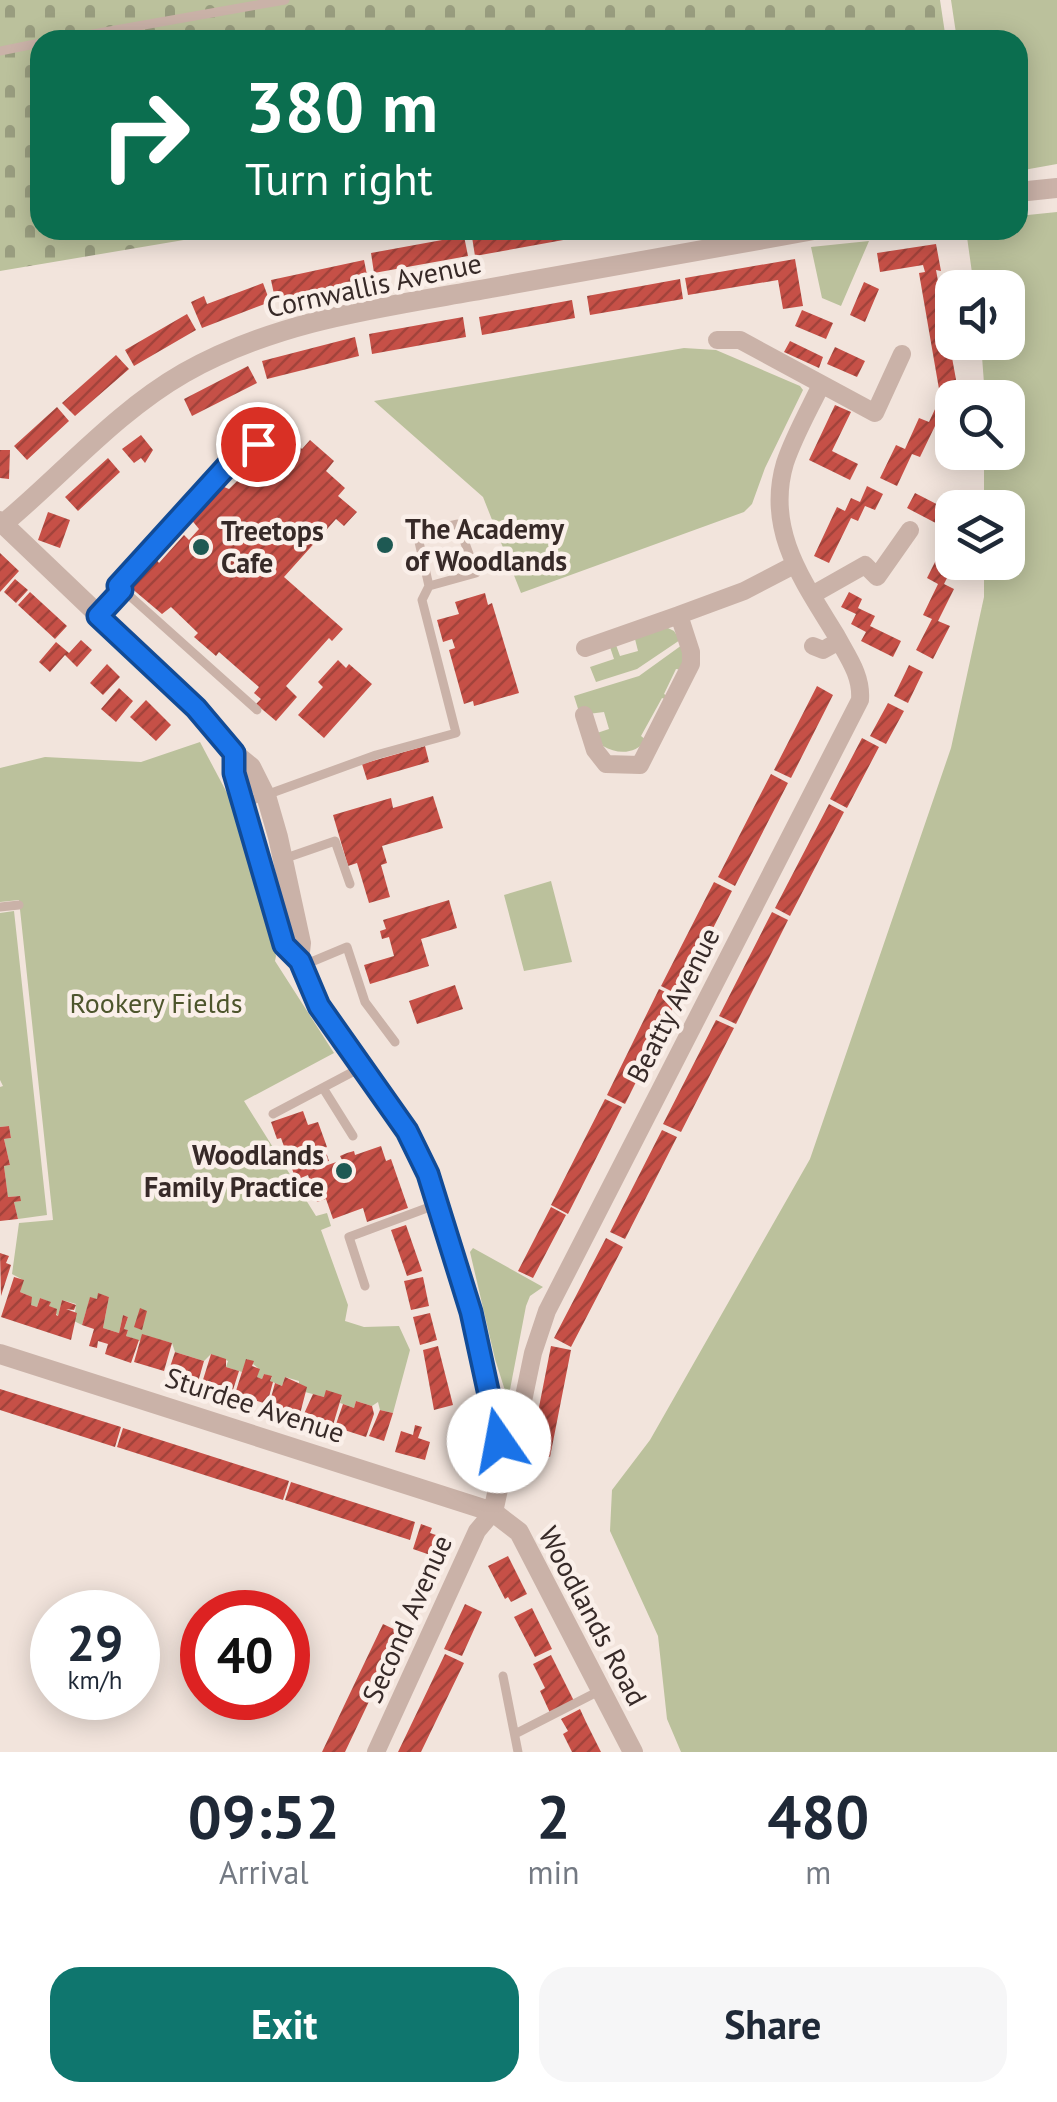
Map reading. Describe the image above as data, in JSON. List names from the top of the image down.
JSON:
{
  "streets": {
    "street": [
      "Cornwallis Avenue",
      "Beatty Avenue",
      "Sturdee Avenue",
      "Woodlands Road",
      "Second Avenue"
    ]
  },
  "crossings": [
    ["Sturdee Avenue", "Woodlands Road"],
    ["Sturdee Avenue", "Second Avenue"],
    ["Woodlands Road", "Second Avenue"]
  ],
  "parks": ["Rookery Fields"],
  "places": ["The Academy of Woodlands", "Treetops Cafe", "Woodlands Family Practice"],
  "page": {
    "turn": ["380 m", "Turn right"],
    "speed": "29 km/h",
    "limit": "40",
    "eta": [
      "09:52",
      "Arrival",
      "2",
      "min",
      "480",
      "m"
    ],
    "buttons": ["Exit", "Share"]
  }
}
